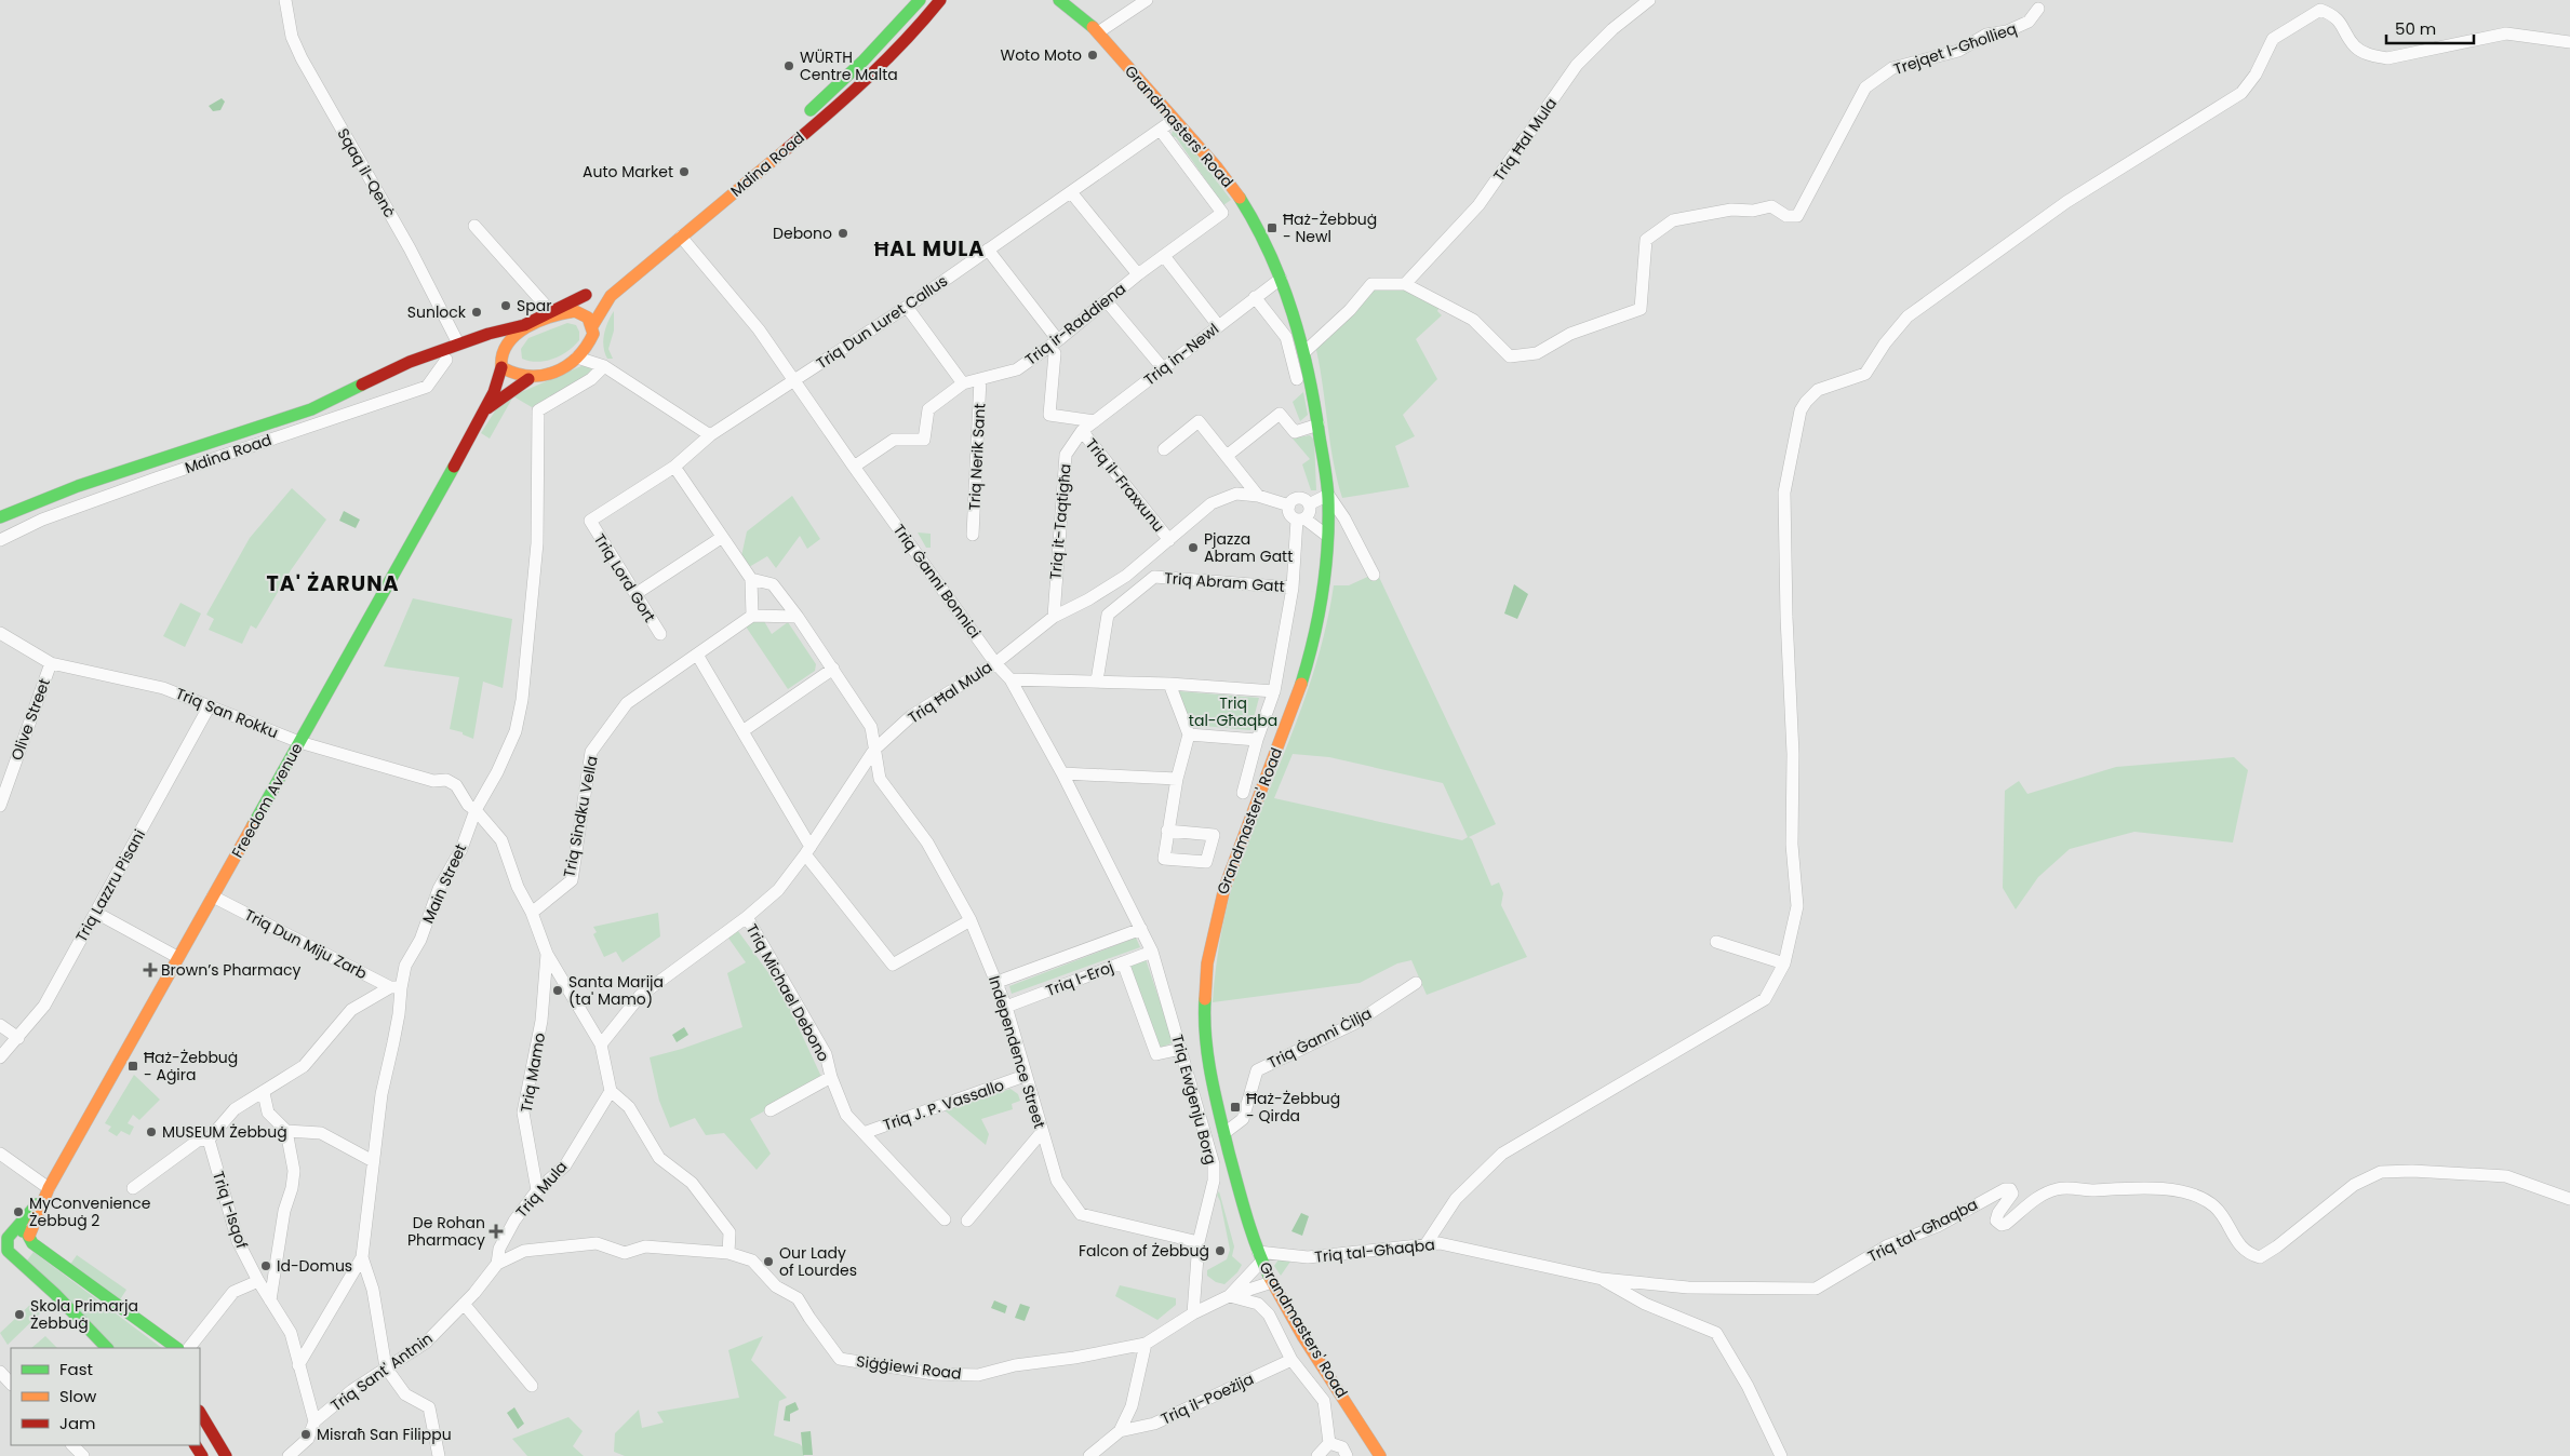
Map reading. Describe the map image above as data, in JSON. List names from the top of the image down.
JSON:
{
  "streets": {
    "main road": ["Grandmasters' Road", "Mdina Road", "Freedom Avenue"],
    "street": [
      "Trejqet l-Għollieq",
      "Triq Ħal Mula",
      "Sqaq il-Qenċ",
      "Triq Dun Luret Callus",
      "Triq ir-Raddiena",
      "Triq in-Newl",
      "Triq Nerik Sant",
      "Triq il-Fraxxunu",
      "Triq it-Taqtigħa",
      "Triq Lord Gort",
      "Triq Ġanni Bonnici",
      "Triq Abram Gatt",
      "Triq San Rokku",
      "Olive Street",
      "Triq Sindku Vella",
      "Main Street",
      "Triq Lazzru Pisani",
      "Triq Dun Miju Zarb",
      "Triq l-Eroj",
      "Triq Michael Debono",
      "Triq Ġanni Ċilja",
      "Independence Street",
      "Triq Mamo",
      "Triq Ewġenju Borg",
      "Triq J. P. Vassallo",
      "Triq Mula",
      "Triq l-Isqof",
      "Triq tal-Għaqba",
      "Siġġiewi Road",
      "Triq Sant' Antnin",
      "Triq il-Poeżija"
    ]
  },
  "crossings": [
    ["Trejqet l-Għollieq", "Grandmasters' Road"],
    ["Trejqet l-Għollieq", "Triq Ħal Mula"],
    ["Grandmasters' Road", "Triq Dun Luret Callus"],
    ["Grandmasters' Road", "Triq in-Newl"],
    ["Grandmasters' Road", "Triq Ġanni Ċilja"],
    ["Grandmasters' Road", "Triq tal-Għaqba"],
    ["Grandmasters' Road", "Siġġiewi Road"],
    ["Triq Ħal Mula", "Triq il-Fraxxunu"],
    ["Triq Ħal Mula", "Triq it-Taqtigħa"],
    ["Triq Ħal Mula", "Triq Ġanni Bonnici"],
    ["Triq Ħal Mula", "Triq Michael Debono"],
    ["Triq Ħal Mula", "Independence Street"],
    ["Triq Ħal Mula", "Triq Mamo"],
    ["Mdina Road", "Sqaq il-Qenċ"],
    ["Mdina Road", "Triq Ġanni Bonnici"],
    ["Mdina Road", "Freedom Avenue"],
    ["Triq Dun Luret Callus", "Triq ir-Raddiena"],
    ["Triq Dun Luret Callus", "Triq Nerik Sant"],
    ["Triq Dun Luret Callus", "Triq Lord Gort"],
    ["Triq Dun Luret Callus", "Triq Ġanni Bonnici"],
    ["Triq ir-Raddiena", "Triq Nerik Sant"],
    ["Triq ir-Raddiena", "Triq Ġanni Bonnici"],
    ["Triq in-Newl", "Triq il-Fraxxunu"],
    ["Triq in-Newl", "Triq it-Taqtigħa"],
    ["Triq il-Fraxxunu", "Triq it-Taqtigħa"],
    ["Triq Ġanni Bonnici", "Triq l-Eroj"],
    ["Triq Ġanni Bonnici", "Triq Ewġenju Borg"],
    ["Triq San Rokku", "Olive Street"],
    ["Triq San Rokku", "Freedom Avenue"],
    ["Triq San Rokku", "Main Street"],
    ["Triq San Rokku", "Triq Lazzru Pisani"],
    ["Triq San Rokku", "Triq Mamo"],
    ["Freedom Avenue", "Triq Dun Miju Zarb"],
    ["Triq Sindku Vella", "Triq Mamo"],
    ["Main Street", "Triq Dun Miju Zarb"],
    ["Main Street", "Triq Mamo"],
    ["Main Street", "Triq l-Isqof"],
    ["Triq l-Eroj", "Independence Street"],
    ["Triq l-Eroj", "Triq Ewġenju Borg"],
    ["Triq Michael Debono", "Triq J. P. Vassallo"],
    ["Independence Street", "Triq Ewġenju Borg"],
    ["Independence Street", "Triq J. P. Vassallo"],
    ["Triq Mamo", "Triq Mula"],
    ["Triq Ewġenju Borg", "Siġġiewi Road"],
    ["Triq Mula", "Siġġiewi Road"],
    ["Triq Mula", "Triq Sant' Antnin"],
    ["Triq tal-Għaqba", "Siġġiewi Road"],
    ["Siġġiewi Road", "Triq Sant' Antnin"]
  ],
  "districts": ["ĦAL MULA", "TA' ŻARUNA"],
  "parks": ["Triq tal-Għaqba"],
  "places": {
    "other": [
      "Woto Moto",
      "WÜRTH Centre Malta",
      "Auto Market",
      "Debono",
      "Spar",
      "Sunlock",
      "Pjazza Abram Gatt",
      "Santa Marija (ta' Mamo)",
      "MUSEUM Żebbuġ",
      "MyConvenience Żebbuġ 2",
      "Falcon of Żebbuġ",
      "Our Lady of Lourdes",
      "Id-Domus",
      "Skola Primarja Żebbuġ",
      "Misraħ San Filippu"
    ],
    "transit": ["Ħaż-Żebbuġ - Newl", "Ħaż-Żebbuġ - Aġira", "Ħaż-Żebbuġ - Qirda"],
    "health": ["Brown’s Pharmacy", "De Rohan Pharmacy"]
  },
  "legend": ["Fast", "Slow", "Jam"],
  "scale_bar": "50 m"
}
